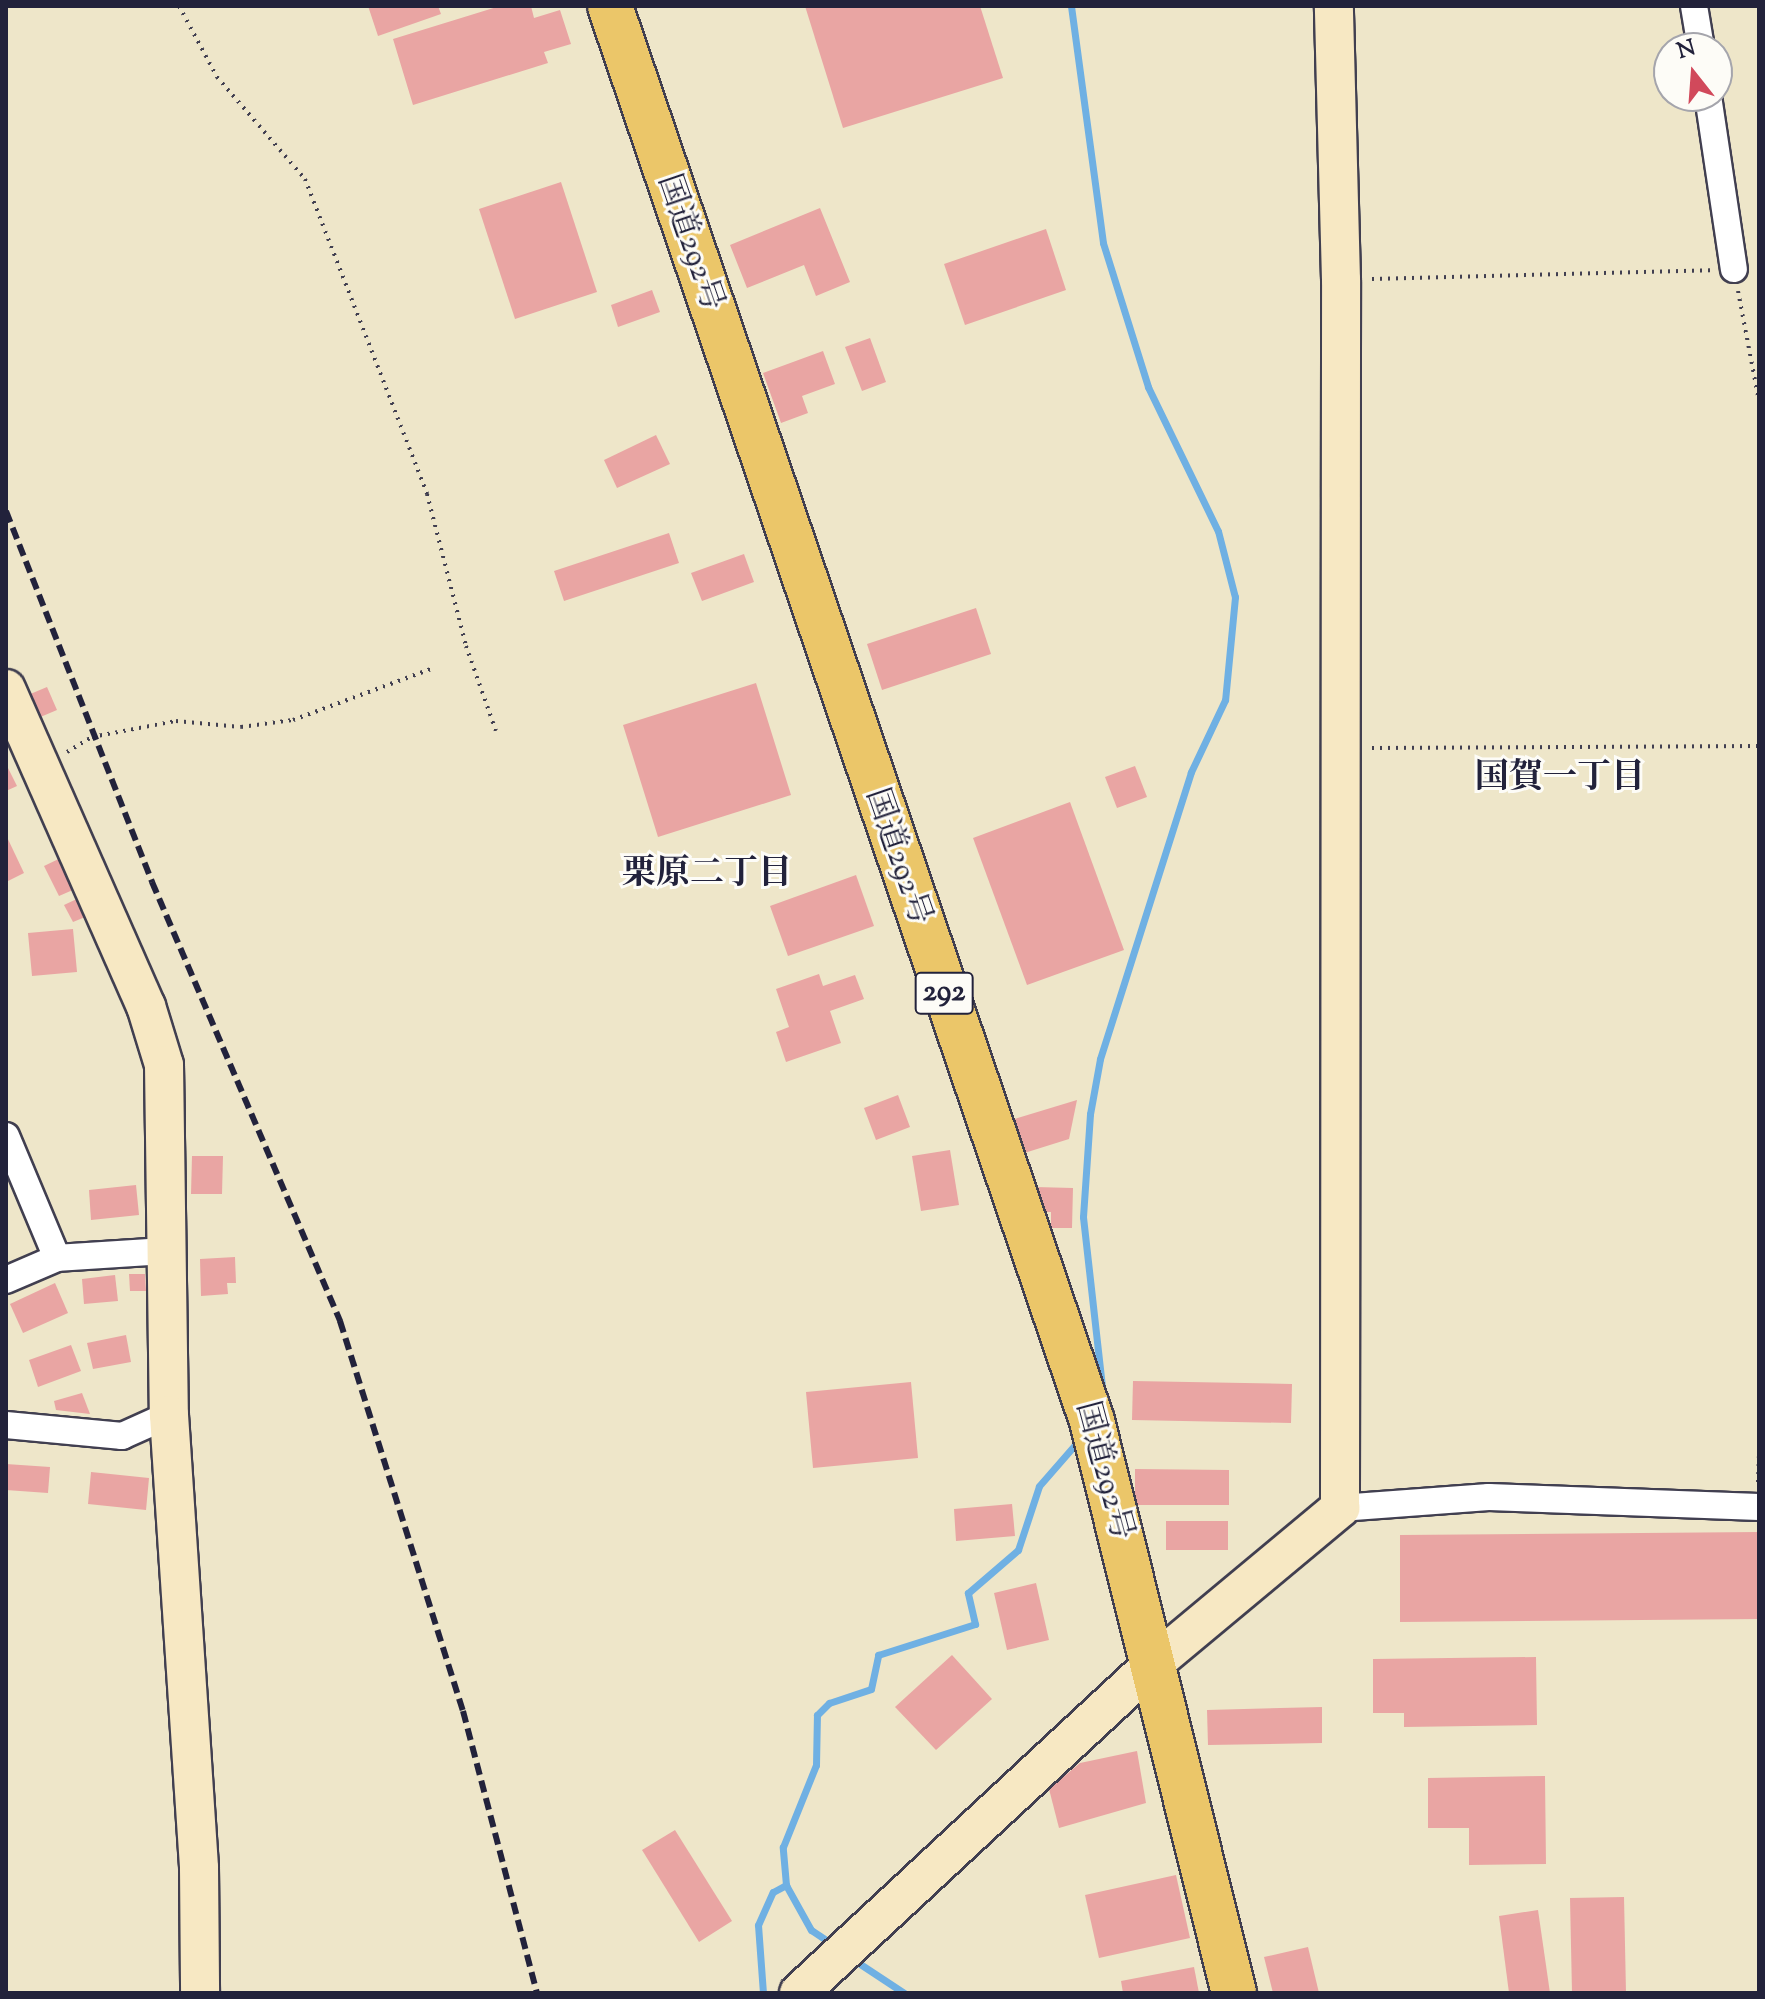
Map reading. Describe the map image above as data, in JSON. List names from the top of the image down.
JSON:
{
  "streets": {
    "highway": ["国道292号", "292"]
  },
  "districts": ["国賀一丁目", "栗原二丁目"],
  "north": "top"
}
